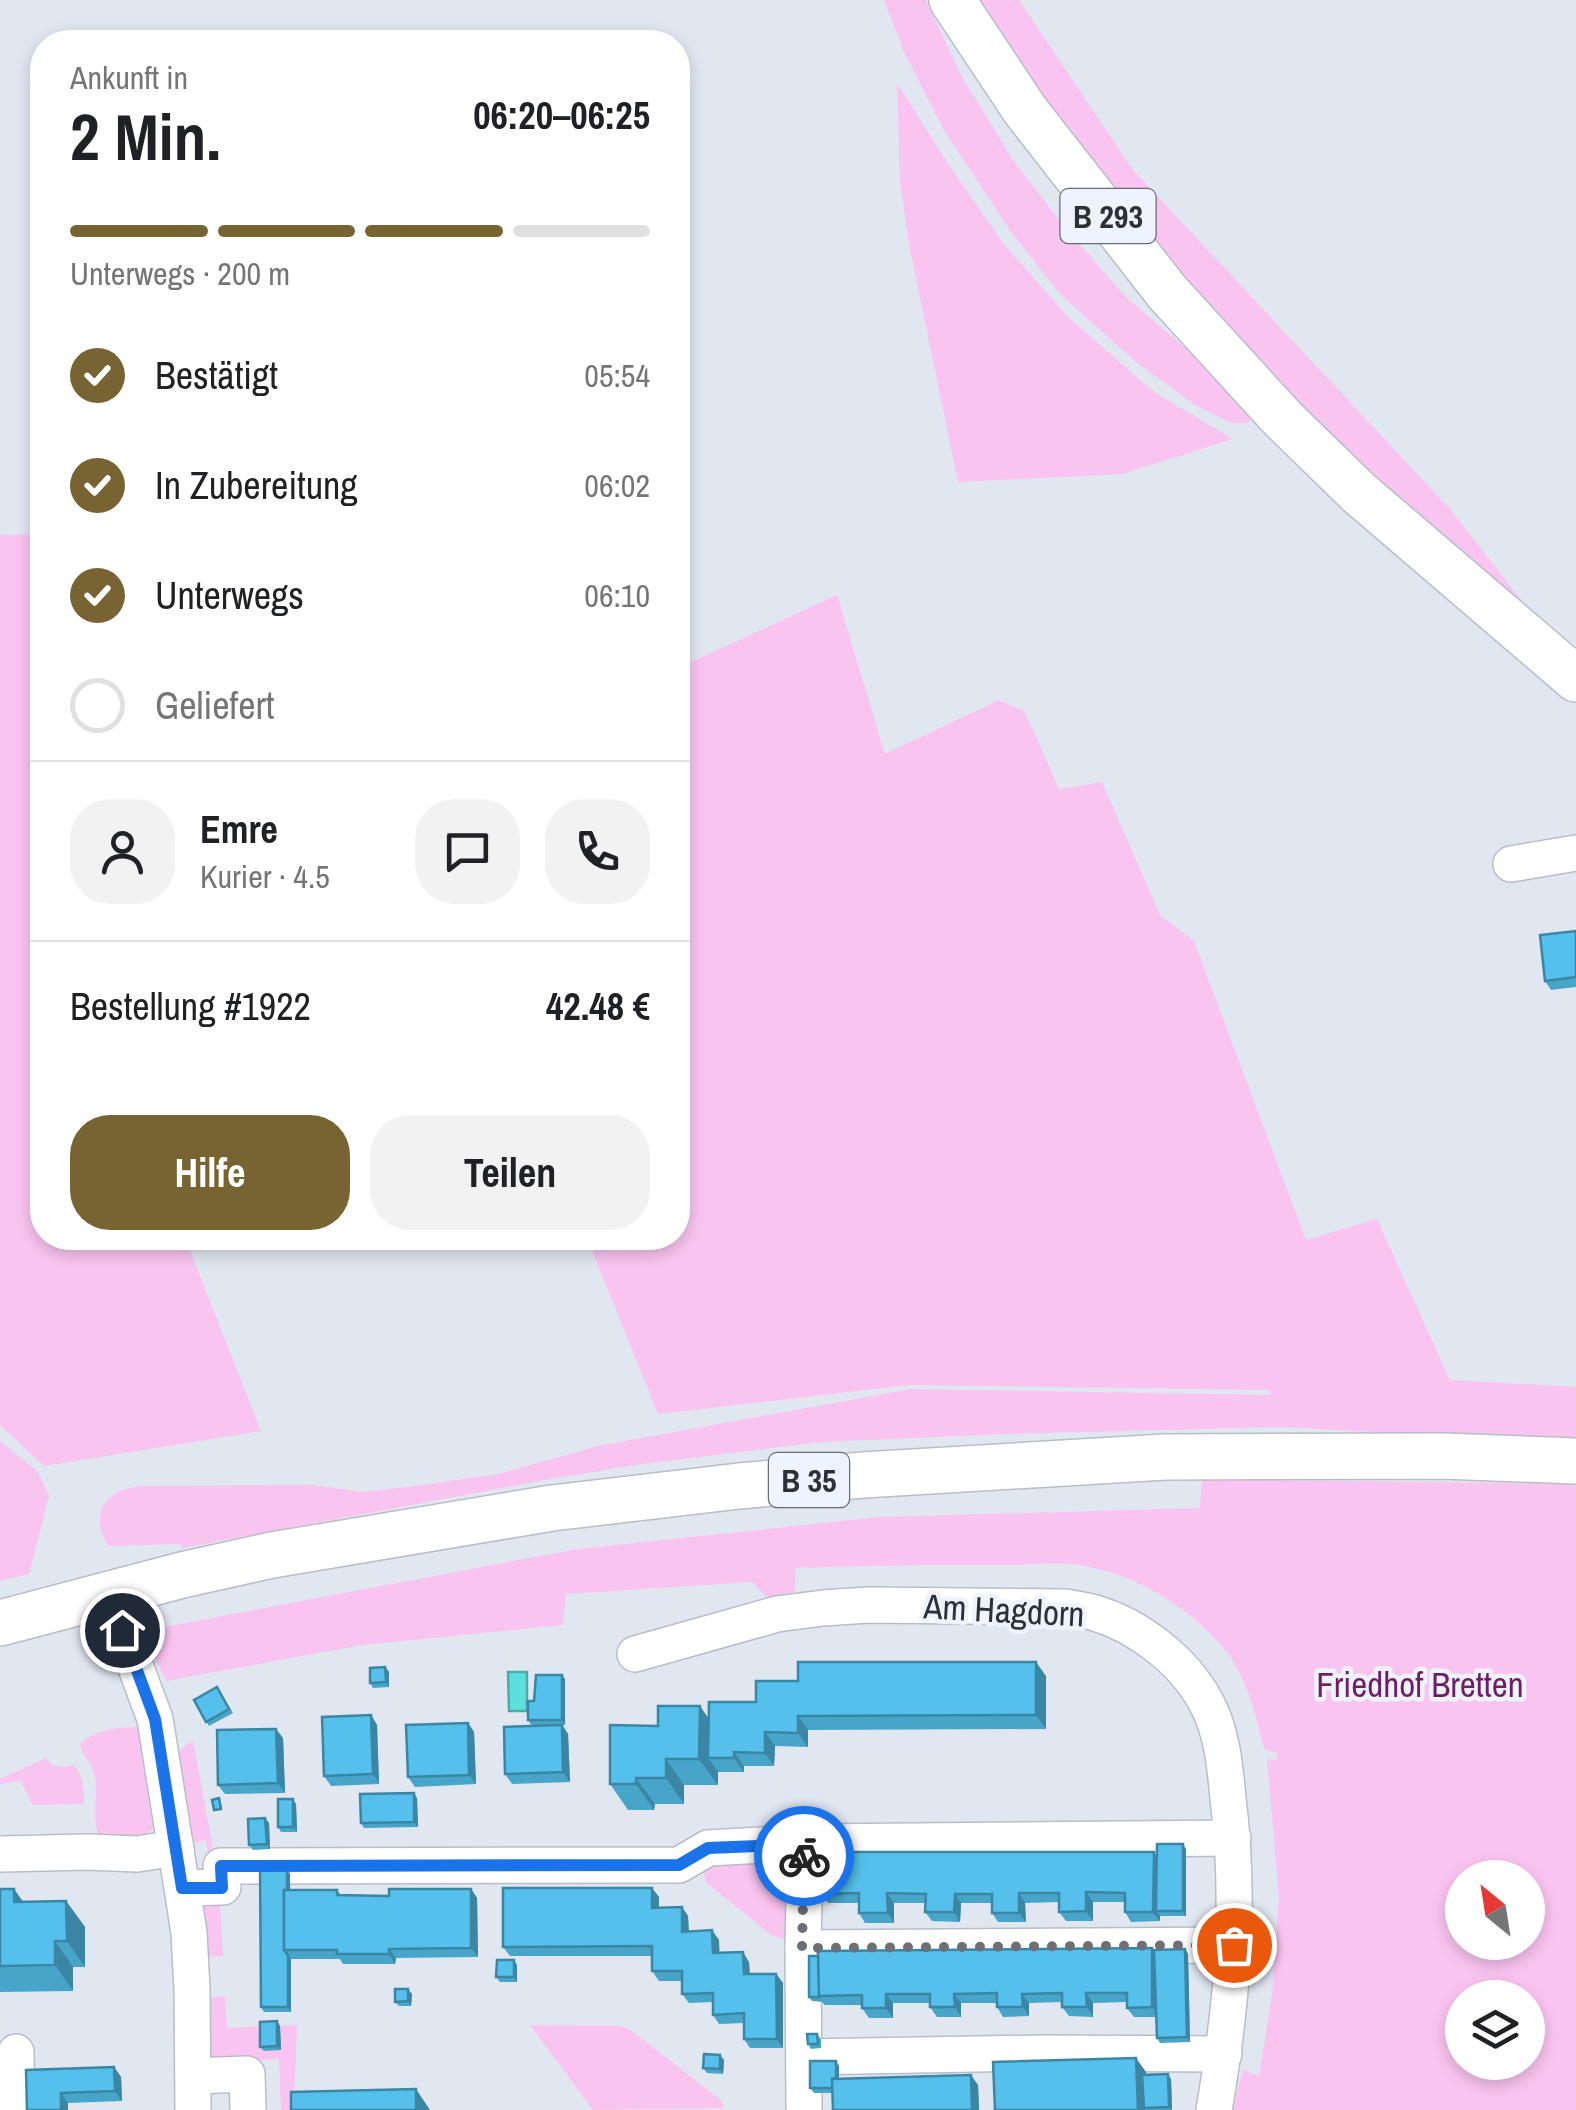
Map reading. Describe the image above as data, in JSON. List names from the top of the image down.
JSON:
{
  "streets": {
    "main road": ["B 293", "B 35"],
    "street": ["Am Hagdorn"]
  },
  "parks": ["Friedhof Bretten"],
  "north": "top left",
  "page": {
    "heading": ["2 Min.", "Ankunft in", "06:20–06:25"],
    "panel": [
      "Emre",
      "Kurier · 4.5",
      "Bestellung #1922",
      "42.48 €"
    ],
    "bar": "Unterwegs · 200 m",
    "list": [
      ["Bestätigt", "05:54"],
      ["In Zubereitung", "06:02"],
      ["Unterwegs", "06:10"],
      "Geliefert"
    ],
    "buttons": ["Hilfe", "Teilen"]
  }
}
